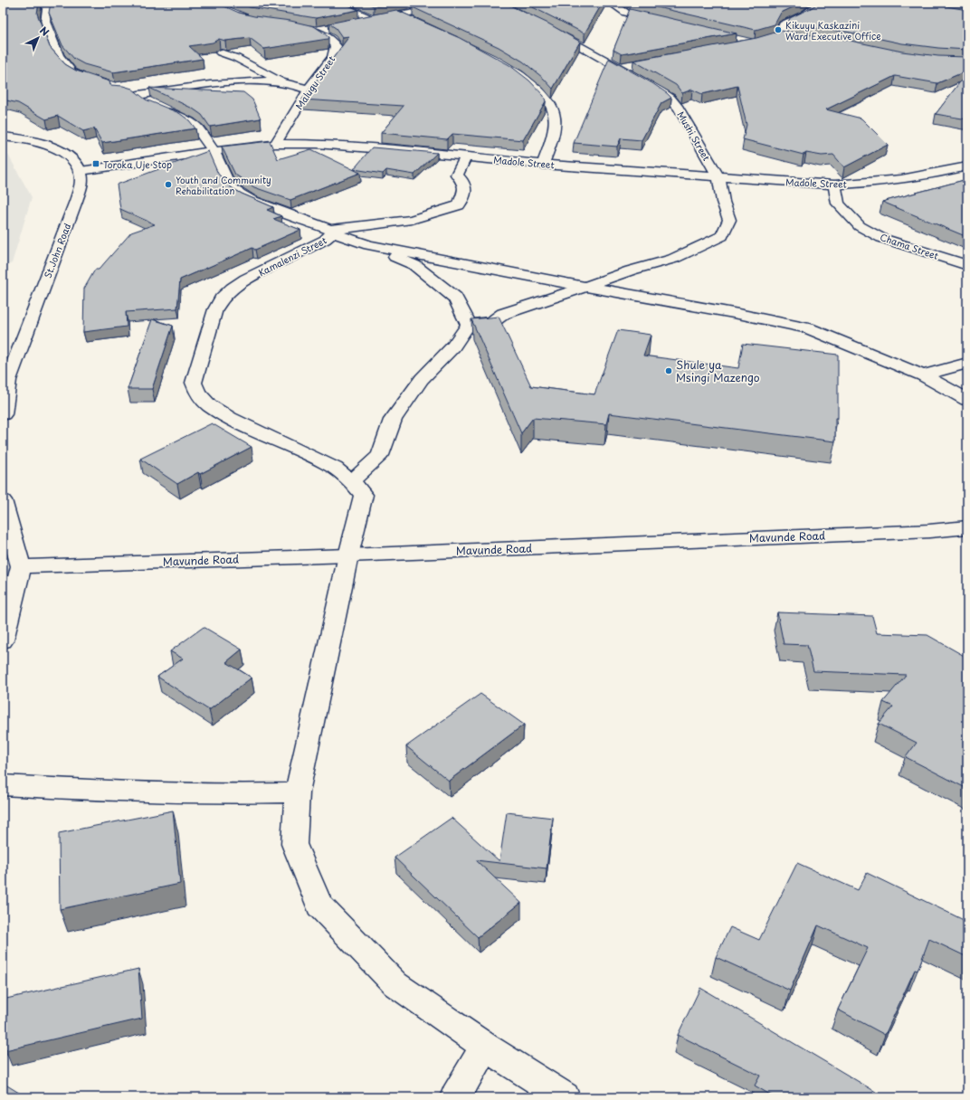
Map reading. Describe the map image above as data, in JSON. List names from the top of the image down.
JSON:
{
  "streets": {
    "street": [
      "Malugu Street",
      "Mushi Street",
      "Madole Street",
      "Chama Street",
      "St.John Road",
      "Kamalenzi Street",
      "Mavunde Road"
    ]
  },
  "crossings": [
    ["Malugu Street", "Madole Street"],
    ["Mushi Street", "Madole Street"],
    ["Madole Street", "Chama Street"],
    ["Madole Street", "St.John Road"],
    ["Madole Street", "Kamalenzi Street"],
    ["Kamalenzi Street", "Mavunde Road"]
  ],
  "places": {
    "other": ["Kikuyu Kaskazini Ward Executive Office", "Youth and Community Rehabilitation", "Shule ya Msingi Mazengo"],
    "transit": ["Toroka Uje Stop"]
  },
  "north": "top right"
}
